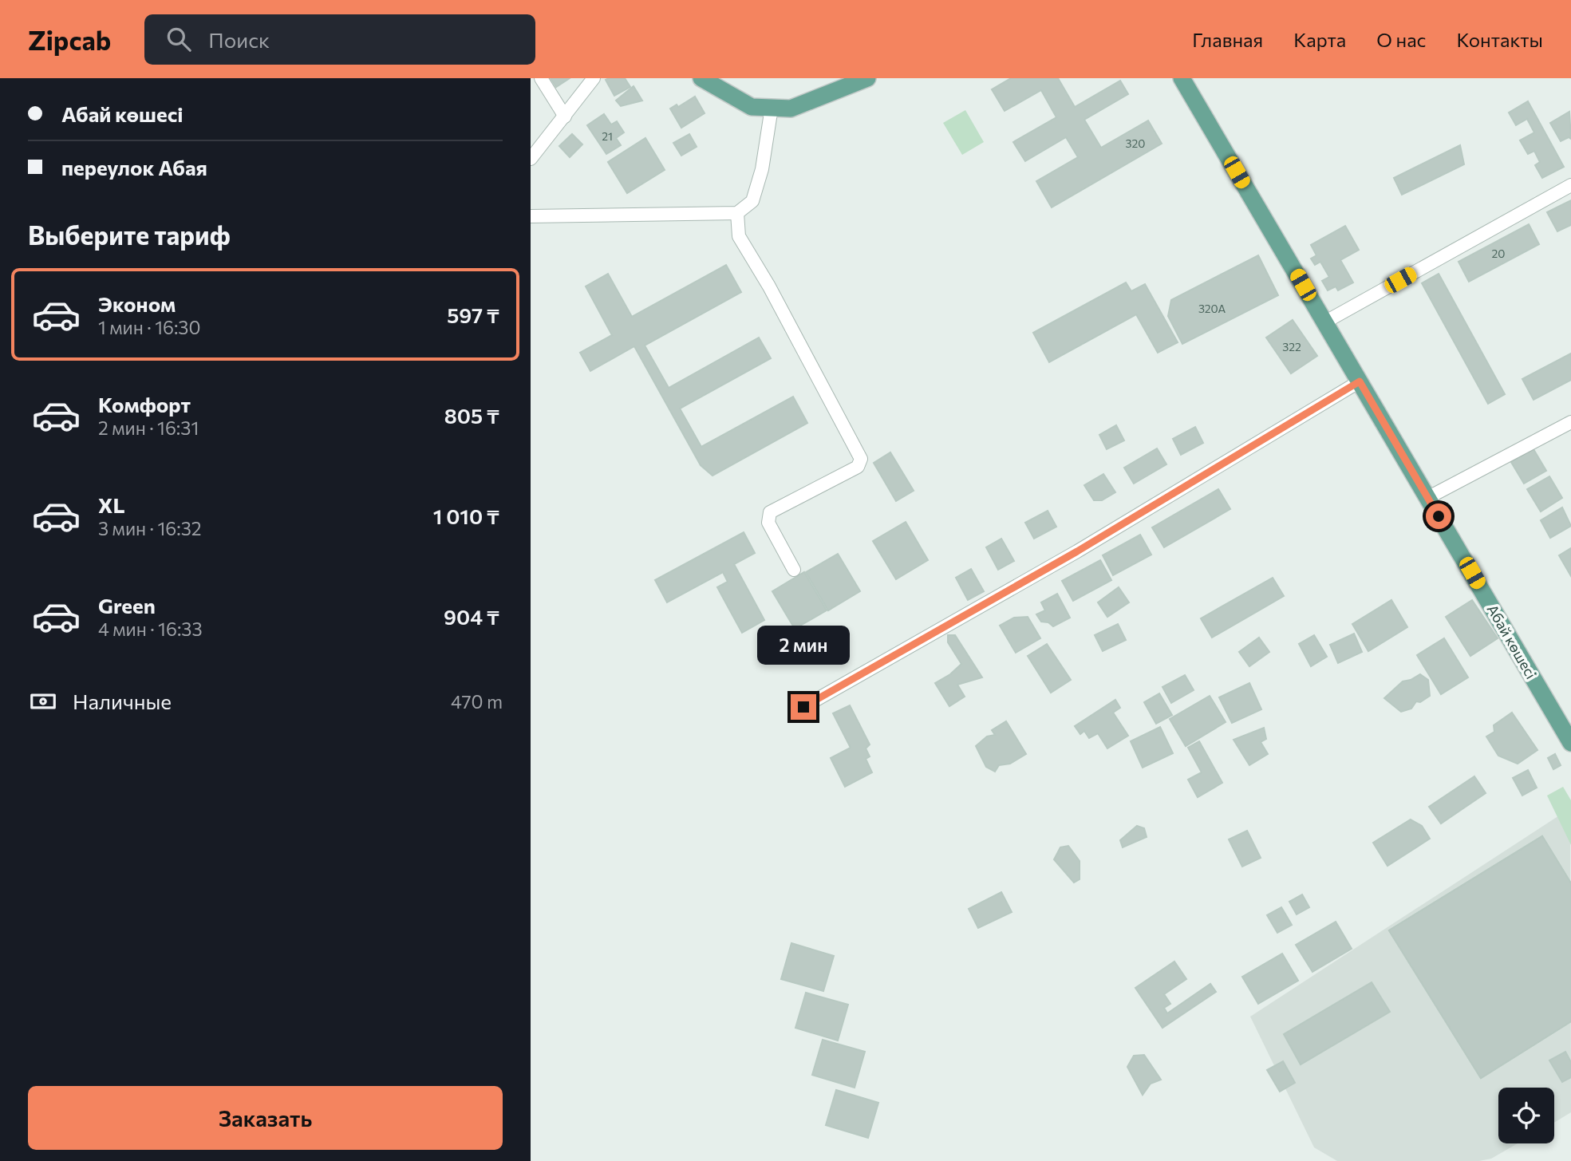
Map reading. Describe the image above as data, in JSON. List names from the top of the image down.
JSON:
{
  "streets": {
    "main road": ["Абай көшесі"]
  },
  "house_numbers": [
    "21",
    "320",
    "20",
    "320А",
    "322"
  ],
  "page": {
    "header": "Zipcab",
    "search": "Поиск",
    "nav": [
      "Главная",
      "Карта",
      "О нас",
      "Контакты"
    ],
    "banner": ["Абай көшесі", "переулок Абая"],
    "heading": "Выберите тариф",
    "list": [
      {
        "name": "Эконом",
        "note": "1 мин · 16:30",
        "value": "597 ₸"
      },
      {
        "name": "Комфорт",
        "note": "2 мин · 16:31",
        "value": "805 ₸"
      },
      {
        "name": "XL",
        "note": "3 мин · 16:32",
        "value": "1 010 ₸"
      },
      {
        "name": "Green",
        "note": "4 мин · 16:33",
        "value": "904 ₸"
      }
    ],
    "bubble": "2 мин",
    "pay": ["Наличные", "470 m"],
    "buttons": "Заказать"
  }
}
